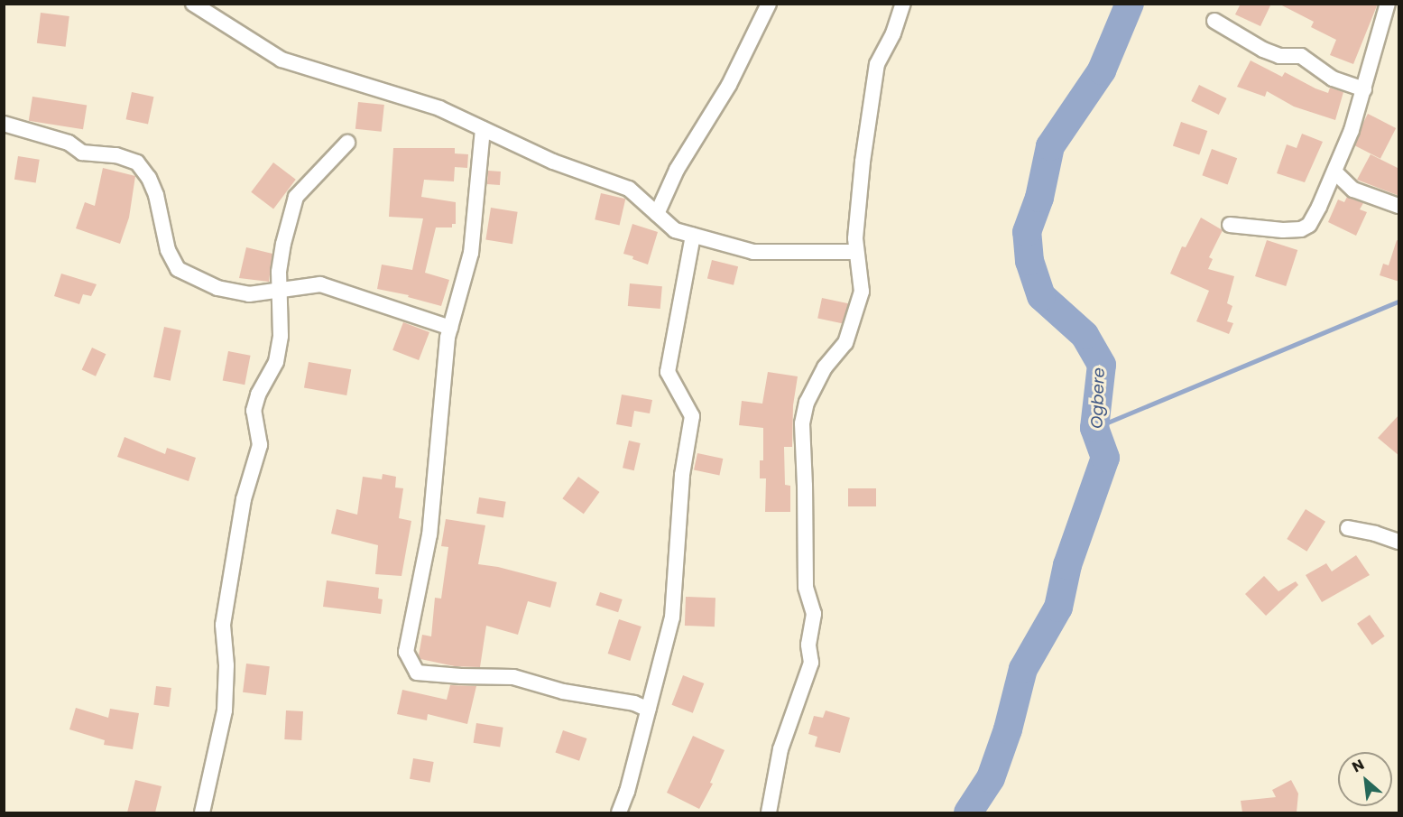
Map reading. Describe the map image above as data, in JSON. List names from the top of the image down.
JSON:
{
  "water": ["Ogbere"],
  "north": "top left"
}
